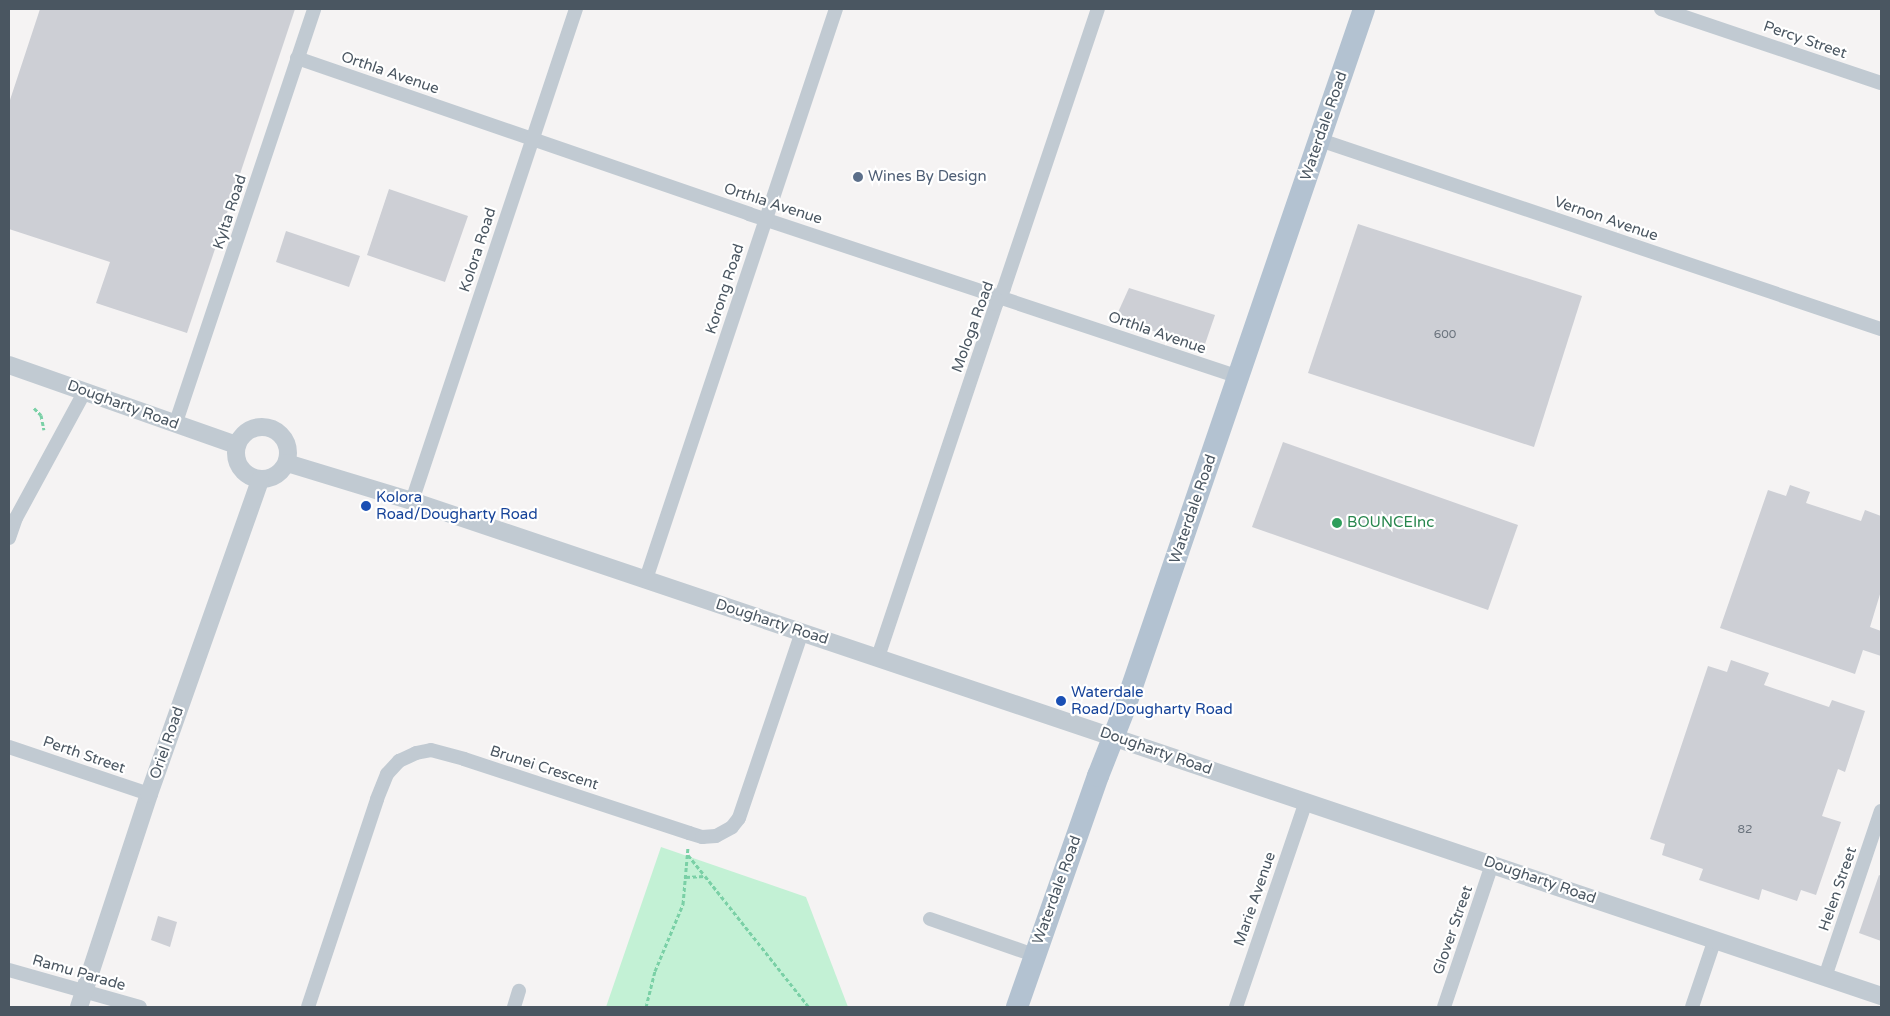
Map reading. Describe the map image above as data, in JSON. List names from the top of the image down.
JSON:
{
  "streets": {
    "main road": ["Waterdale Road"],
    "street": [
      "Percy Street",
      "Orthla Avenue",
      "Kylta Road",
      "Vernon Avenue",
      "Kolora Road",
      "Korong Road",
      "Mologa Road",
      "Dougharty Road",
      "Oriel Road",
      "Perth Street",
      "Brunei Crescent",
      "Helen Street",
      "Marie Avenue",
      "Glover Street",
      "Ramu Parade"
    ]
  },
  "crossings": [
    ["Orthla Avenue", "Waterdale Road"],
    ["Orthla Avenue", "Kylta Road"],
    ["Orthla Avenue", "Kolora Road"],
    ["Orthla Avenue", "Korong Road"],
    ["Orthla Avenue", "Mologa Road"],
    ["Waterdale Road", "Vernon Avenue"],
    ["Waterdale Road", "Dougharty Road"],
    ["Kylta Road", "Dougharty Road"],
    ["Kolora Road", "Dougharty Road"],
    ["Korong Road", "Dougharty Road"],
    ["Mologa Road", "Dougharty Road"],
    ["Dougharty Road", "Oriel Road"],
    ["Dougharty Road", "Brunei Crescent"],
    ["Dougharty Road", "Helen Street"],
    ["Dougharty Road", "Marie Avenue"],
    ["Dougharty Road", "Glover Street"],
    ["Oriel Road", "Perth Street"],
    ["Oriel Road", "Ramu Parade"]
  ],
  "places": [
    "Wines By Design",
    "Kolora Road/Dougharty Road",
    "BOUNCEInc",
    "Waterdale Road/Dougharty Road"
  ],
  "house_numbers": ["600", "82"]
}
